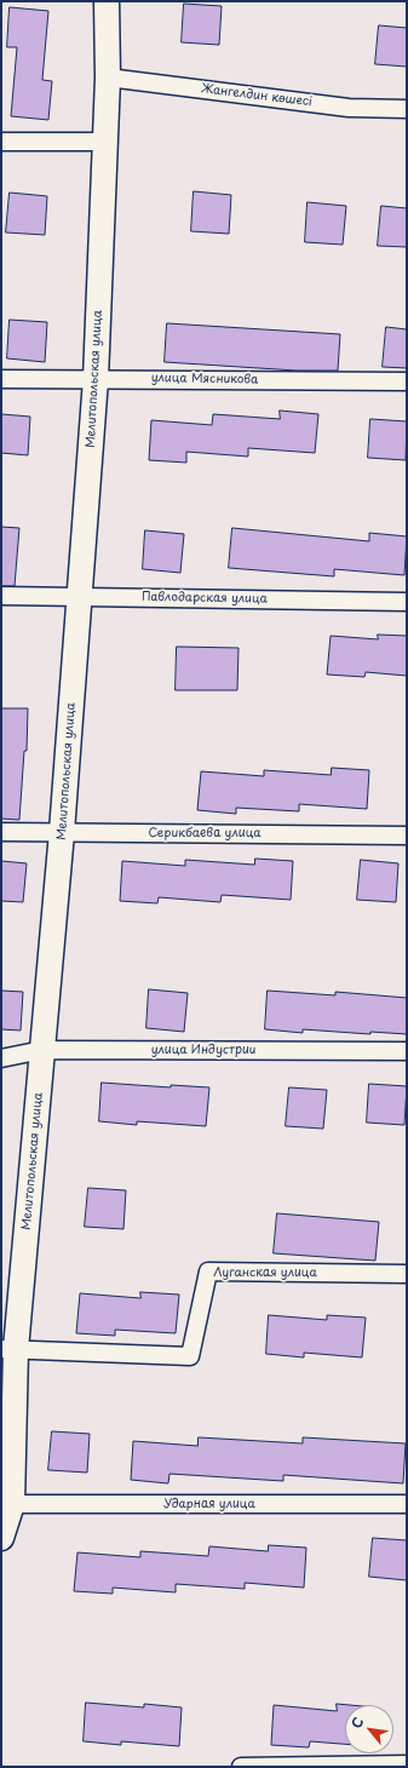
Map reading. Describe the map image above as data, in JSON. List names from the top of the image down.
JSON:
{
  "streets": {
    "street": [
      "Жангелдин көшесі",
      "Мелитопольская улица",
      "улица Мясникова",
      "Павлодарская улица",
      "Серикбаева улица",
      "улица Индустрии",
      "Луганская улица",
      "Ударная улица"
    ]
  },
  "crossings": [
    ["Жангелдин көшесі", "Мелитопольская улица"],
    ["Мелитопольская улица", "улица Мясникова"],
    ["Мелитопольская улица", "Павлодарская улица"],
    ["Мелитопольская улица", "Серикбаева улица"],
    ["Мелитопольская улица", "улица Индустрии"],
    ["Мелитопольская улица", "Луганская улица"],
    ["Мелитопольская улица", "Ударная улица"]
  ],
  "north": "top left"
}
